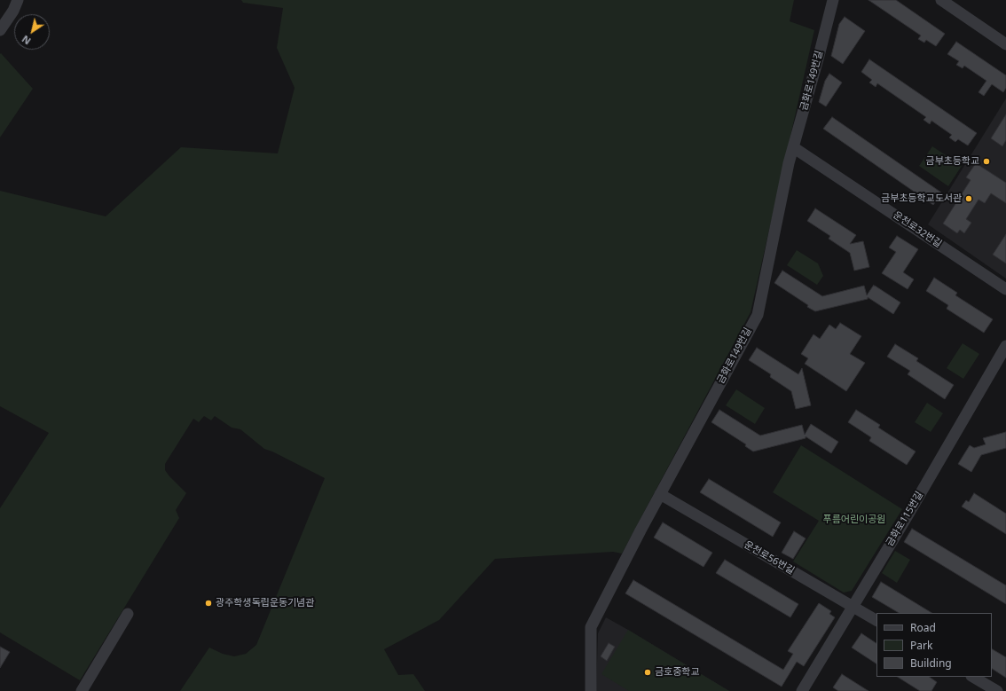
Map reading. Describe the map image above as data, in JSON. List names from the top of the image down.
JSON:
{
  "streets": {
    "street": [
      "금화로149번길",
      "운천로32번길",
      "금화로115번길",
      "운천로56번길"
    ]
  },
  "crossings": [
    ["금화로149번길", "운천로32번길"],
    ["금화로149번길", "운천로56번길"],
    ["금화로115번길", "운천로56번길"]
  ],
  "parks": ["푸름어린이공원"],
  "places": [
    "금부초등학교",
    "금부초등학교도서관",
    "광주학생독립운동기념관",
    "금호중학교"
  ],
  "legend": ["Road", "Park", "Building"],
  "north": "bottom left"
}
